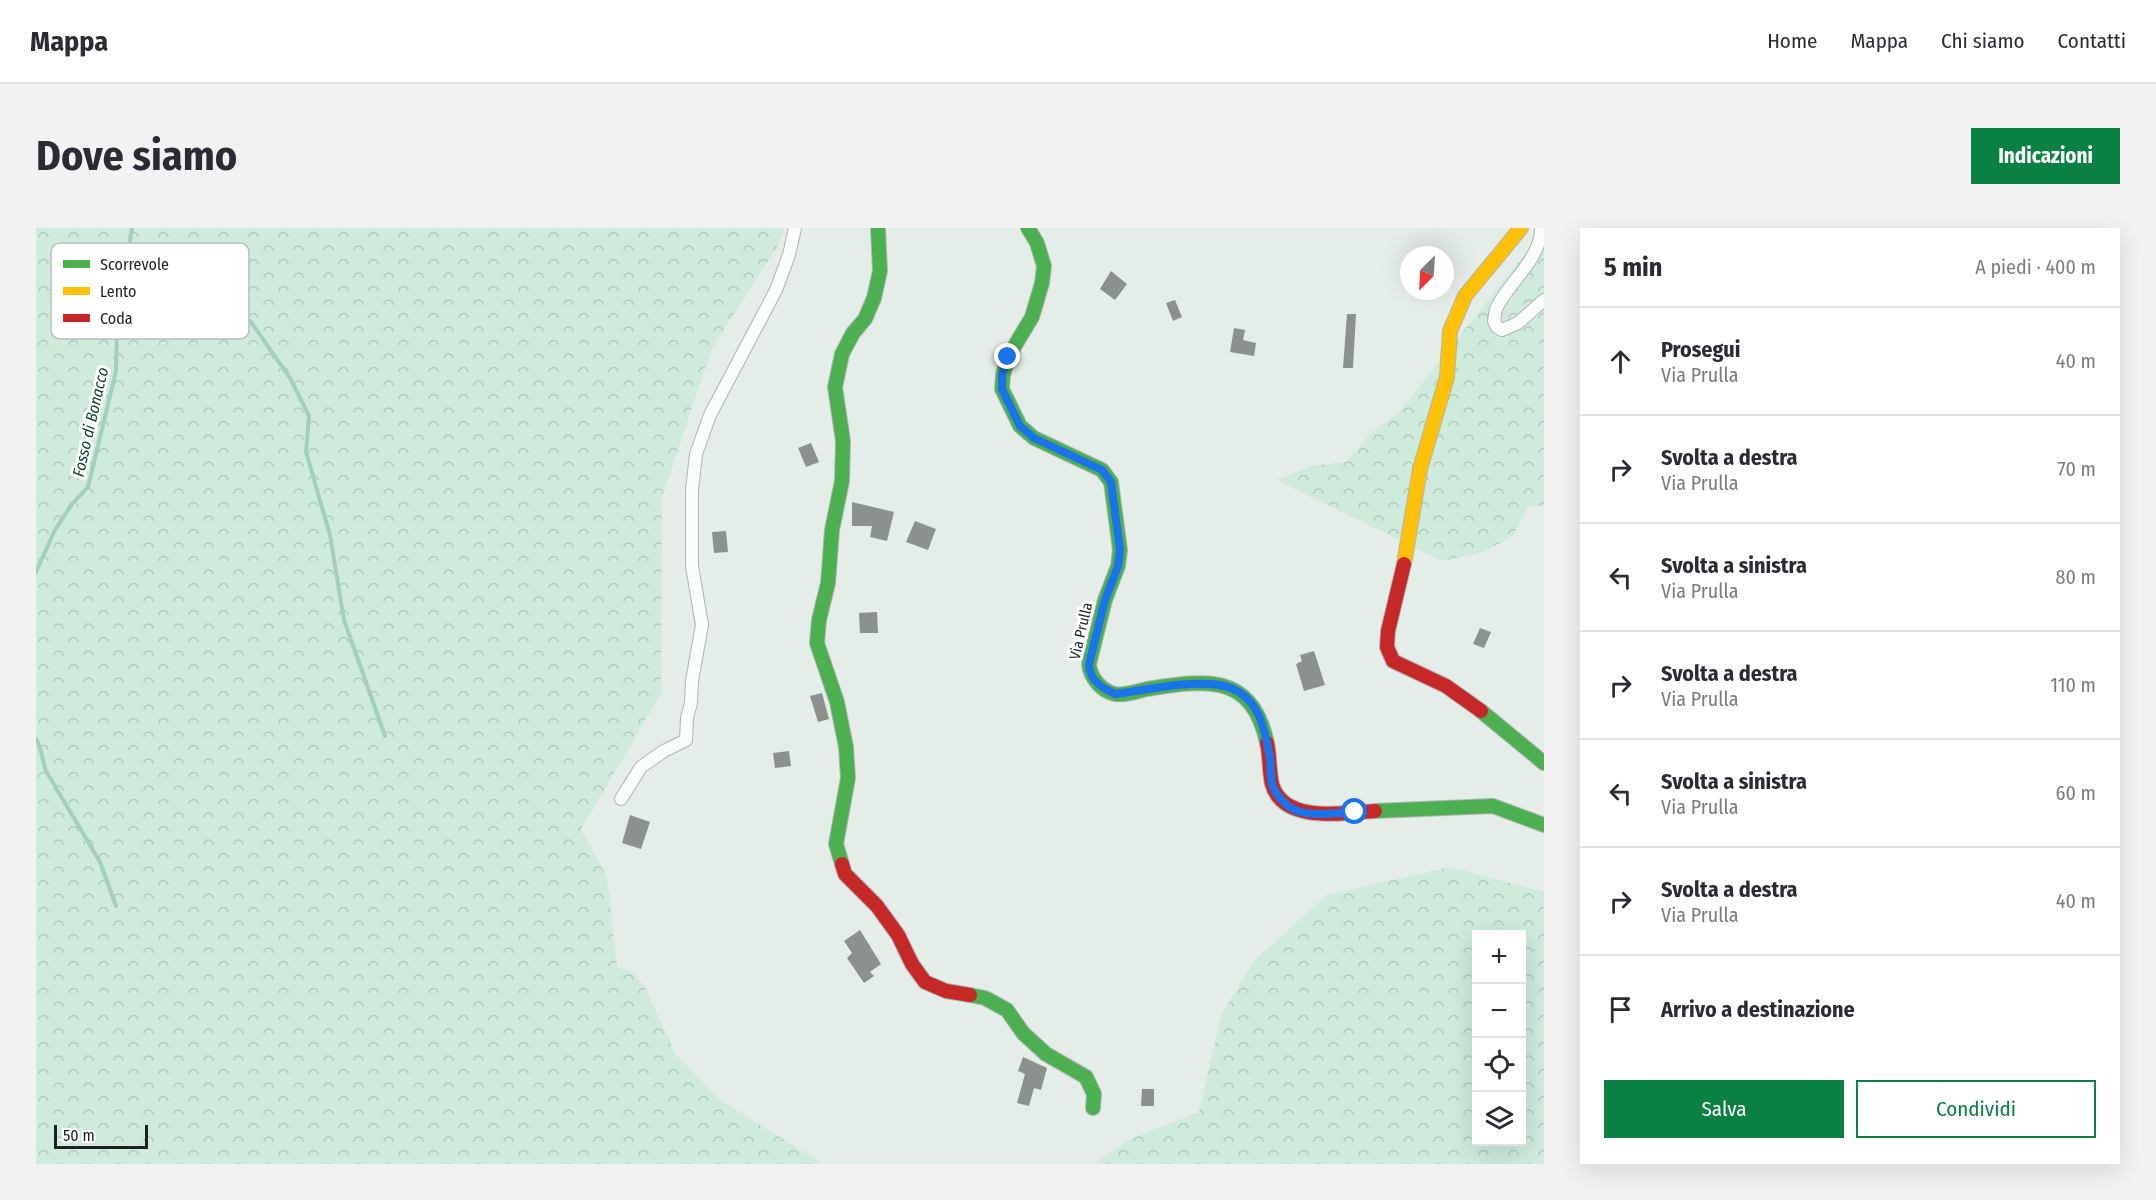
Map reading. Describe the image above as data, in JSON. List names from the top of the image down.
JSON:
{
  "streets": {
    "street": ["Via Prulla"]
  },
  "water": ["Fosso di Bonacco"],
  "legend": ["Scorrevole", "Lento", "Coda"],
  "scale_bar": "50 m",
  "north": "bottom left",
  "page": {
    "header": "Mappa",
    "nav": [
      "Home",
      "Mappa",
      "Chi siamo",
      "Contatti"
    ],
    "buttons": [
      "Indicazioni",
      ["Salva", "Condividi"]
    ],
    "title": "Dove siamo",
    "heading": ["5 min", "A piedi · 400 m"],
    "list": [
      ["Prosegui", "Via Prulla", "40 m"],
      ["Svolta a destra", "Via Prulla", "70 m"],
      ["Svolta a sinistra", "Via Prulla", "80 m"],
      ["Svolta a destra", "Via Prulla", "110 m"],
      ["Svolta a sinistra", "Via Prulla", "60 m"],
      ["Svolta a destra", "Via Prulla", "40 m"],
      "Arrivo a destinazione"
    ],
    "map_buttons": ["+", "−"],
    "scale": "50 m"
  }
}
